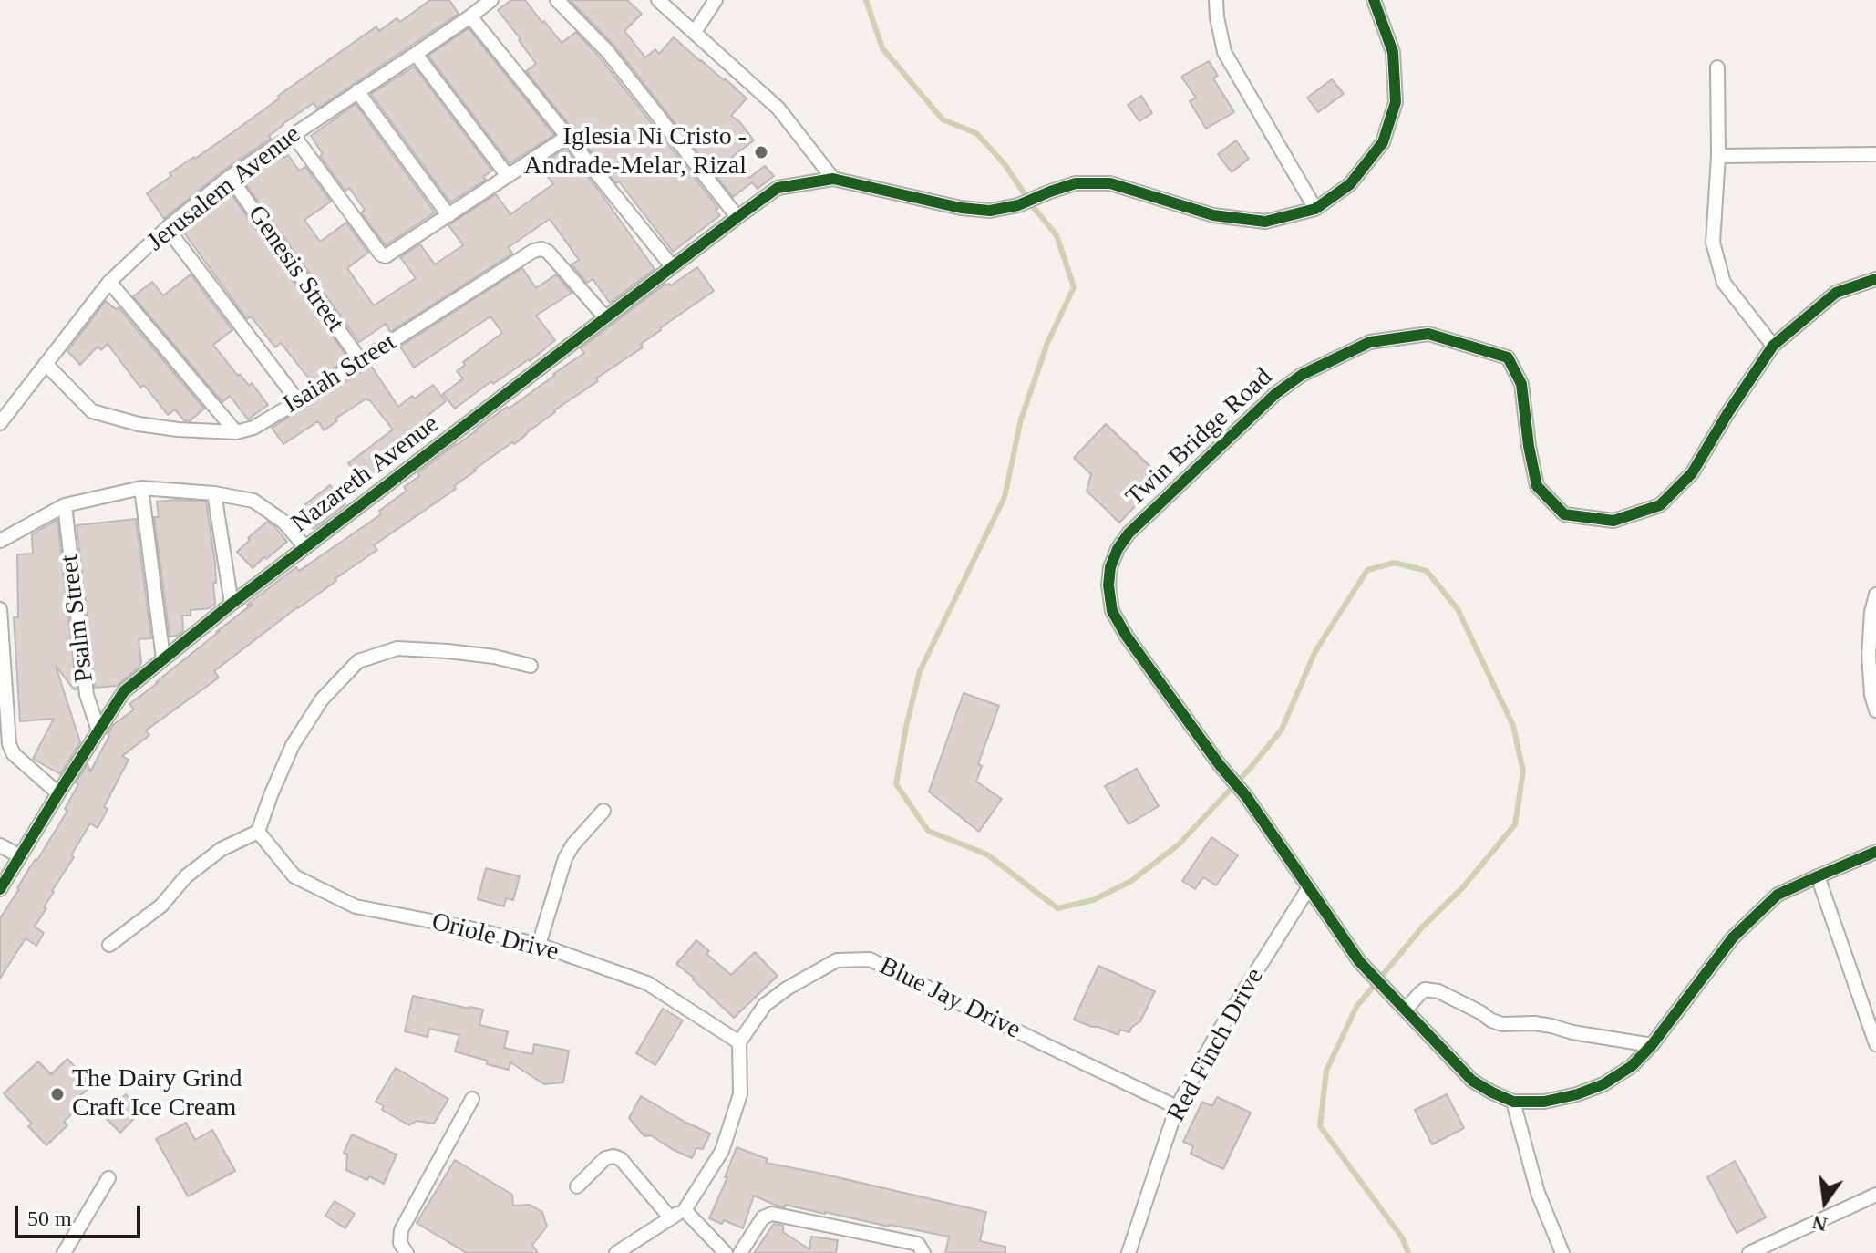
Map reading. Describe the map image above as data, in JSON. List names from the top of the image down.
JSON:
{
  "streets": {
    "street": [
      "Jerusalem Avenue",
      "Genesis Street",
      "Isaiah Street",
      "Twin Bridge Road",
      "Nazareth Avenue",
      "Psalm Street",
      "Oriole Drive",
      "Blue Jay Drive",
      "Red Finch Drive"
    ]
  },
  "crossings": [
    ["Jerusalem Avenue", "Genesis Street"],
    ["Jerusalem Avenue", "Isaiah Street"],
    ["Genesis Street", "Isaiah Street"],
    ["Isaiah Street", "Nazareth Avenue"],
    ["Twin Bridge Road", "Red Finch Drive"],
    ["Nazareth Avenue", "Psalm Street"],
    ["Oriole Drive", "Blue Jay Drive"],
    ["Blue Jay Drive", "Red Finch Drive"]
  ],
  "places": ["Iglesia Ni Cristo - Andrade-Melar, Rizal", "The Dairy Grind Craft Ice Cream"],
  "scale_bar": "50 m",
  "north": "bottom"
}
